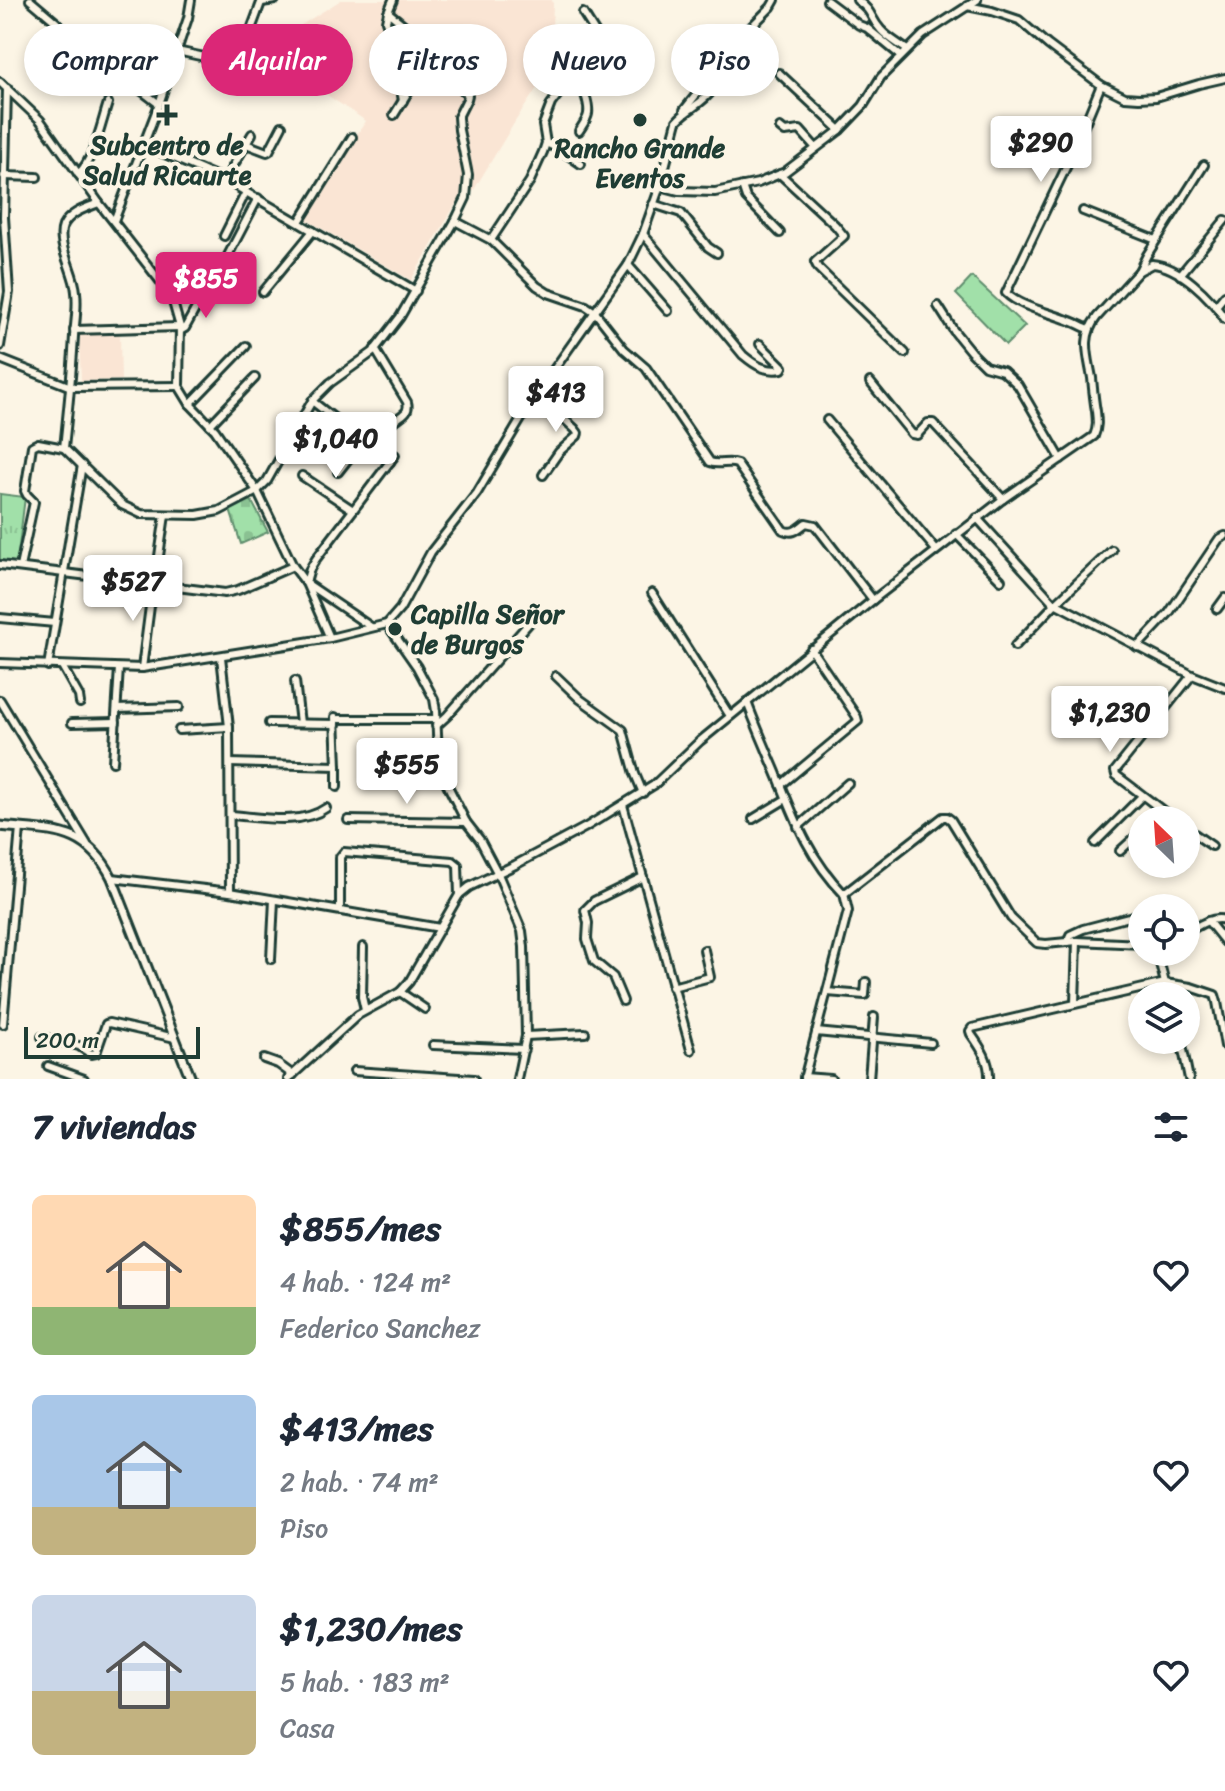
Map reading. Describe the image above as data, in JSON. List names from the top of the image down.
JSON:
{
  "places": {
    "health": ["Subcentro de Salud Ricaurte"],
    "other": ["Rancho Grande Eventos", "Capilla Señor de Burgos"]
  },
  "scale_bar": "200 m",
  "north": "top left",
  "page": {
    "chip": [
      "Comprar",
      "Alquilar",
      "Filtros",
      "Nuevo",
      "Piso"
    ],
    "price": [
      "$290",
      "$855",
      "$413",
      "$1,040",
      "$527",
      "$1,230",
      "$555"
    ],
    "scale": "200 m",
    "heading": "7 viviendas",
    "list": [
      {
        "name": "$855/mes",
        "note": "4 hab. · 124 m² · Federico Sanchez"
      },
      {
        "name": "$413/mes",
        "note": "2 hab. · 74 m² · Piso"
      },
      {
        "name": "$1,230/mes",
        "note": "5 hab. · 183 m² · Casa"
      }
    ]
  }
}
